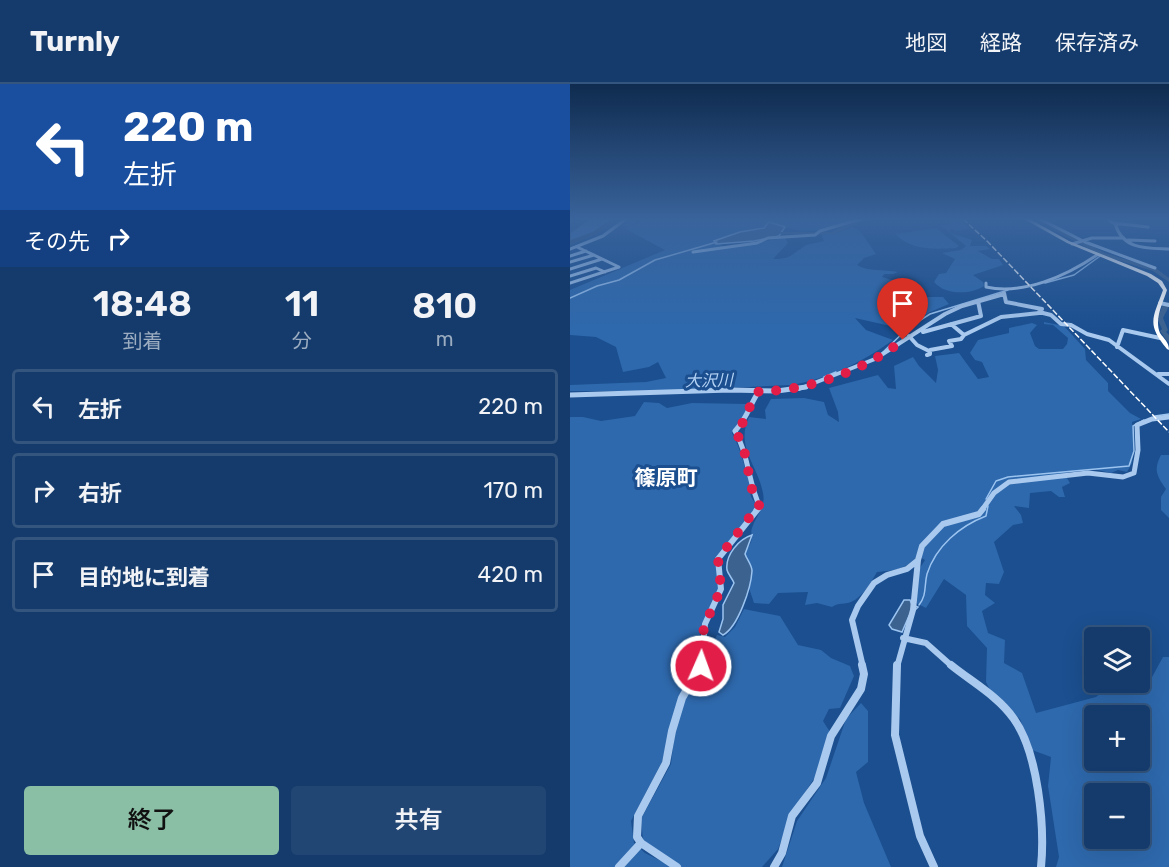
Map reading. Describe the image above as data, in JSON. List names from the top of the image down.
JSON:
{
  "districts": ["篠原町"],
  "water": ["大沢川"],
  "page": {
    "header": "Turnly",
    "nav": ["地図", "経路", "保存済み"],
    "turn": ["220 m", "左折"],
    "then": "その先",
    "eta": [
      "18:48",
      "到着",
      "11",
      "分",
      "810",
      "m"
    ],
    "list": [
      {
        "name": "左折",
        "value": "220 m"
      },
      {
        "name": "右折",
        "value": "170 m"
      },
      {
        "name": "目的地に到着",
        "value": "420 m"
      }
    ],
    "map_buttons": ["+", "−"],
    "buttons": ["終了", "共有"]
  }
}
